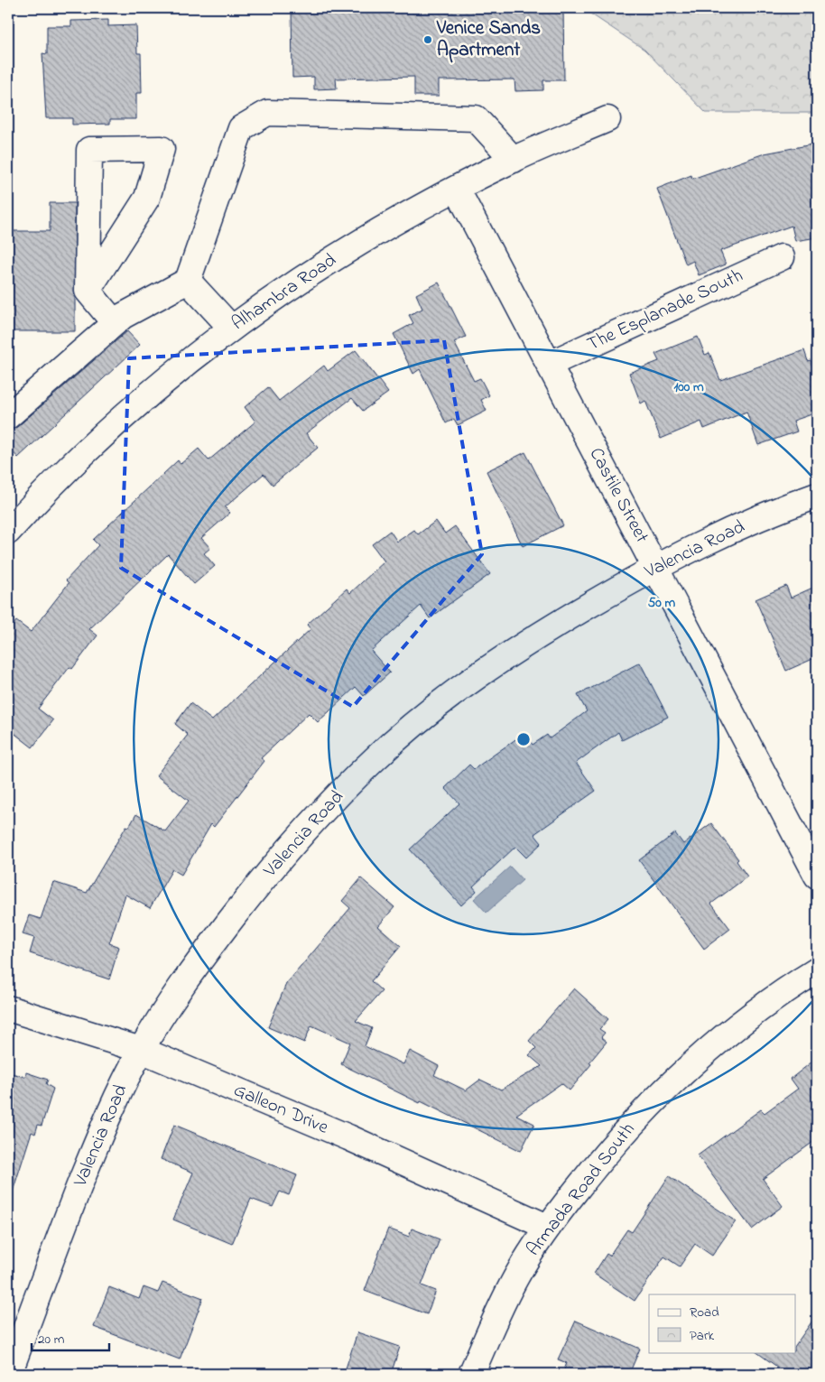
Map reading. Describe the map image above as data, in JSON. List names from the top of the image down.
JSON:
{
  "streets": {
    "street": [
      "Alhambra Road",
      "The Esplanade South",
      "Castile Street",
      "Valencia Road",
      "Galleon Drive",
      "Armada Road South"
    ]
  },
  "crossings": [
    ["Alhambra Road", "Castile Street"],
    ["The Esplanade South", "Castile Street"],
    ["Castile Street", "Valencia Road"],
    ["Valencia Road", "Galleon Drive"],
    ["Galleon Drive", "Armada Road South"]
  ],
  "places": ["Venice Sands Apartment"],
  "legend": ["Road", "Park"],
  "scale_bar": "20 m",
  "rings": ["100 m", "50 m"]
}
